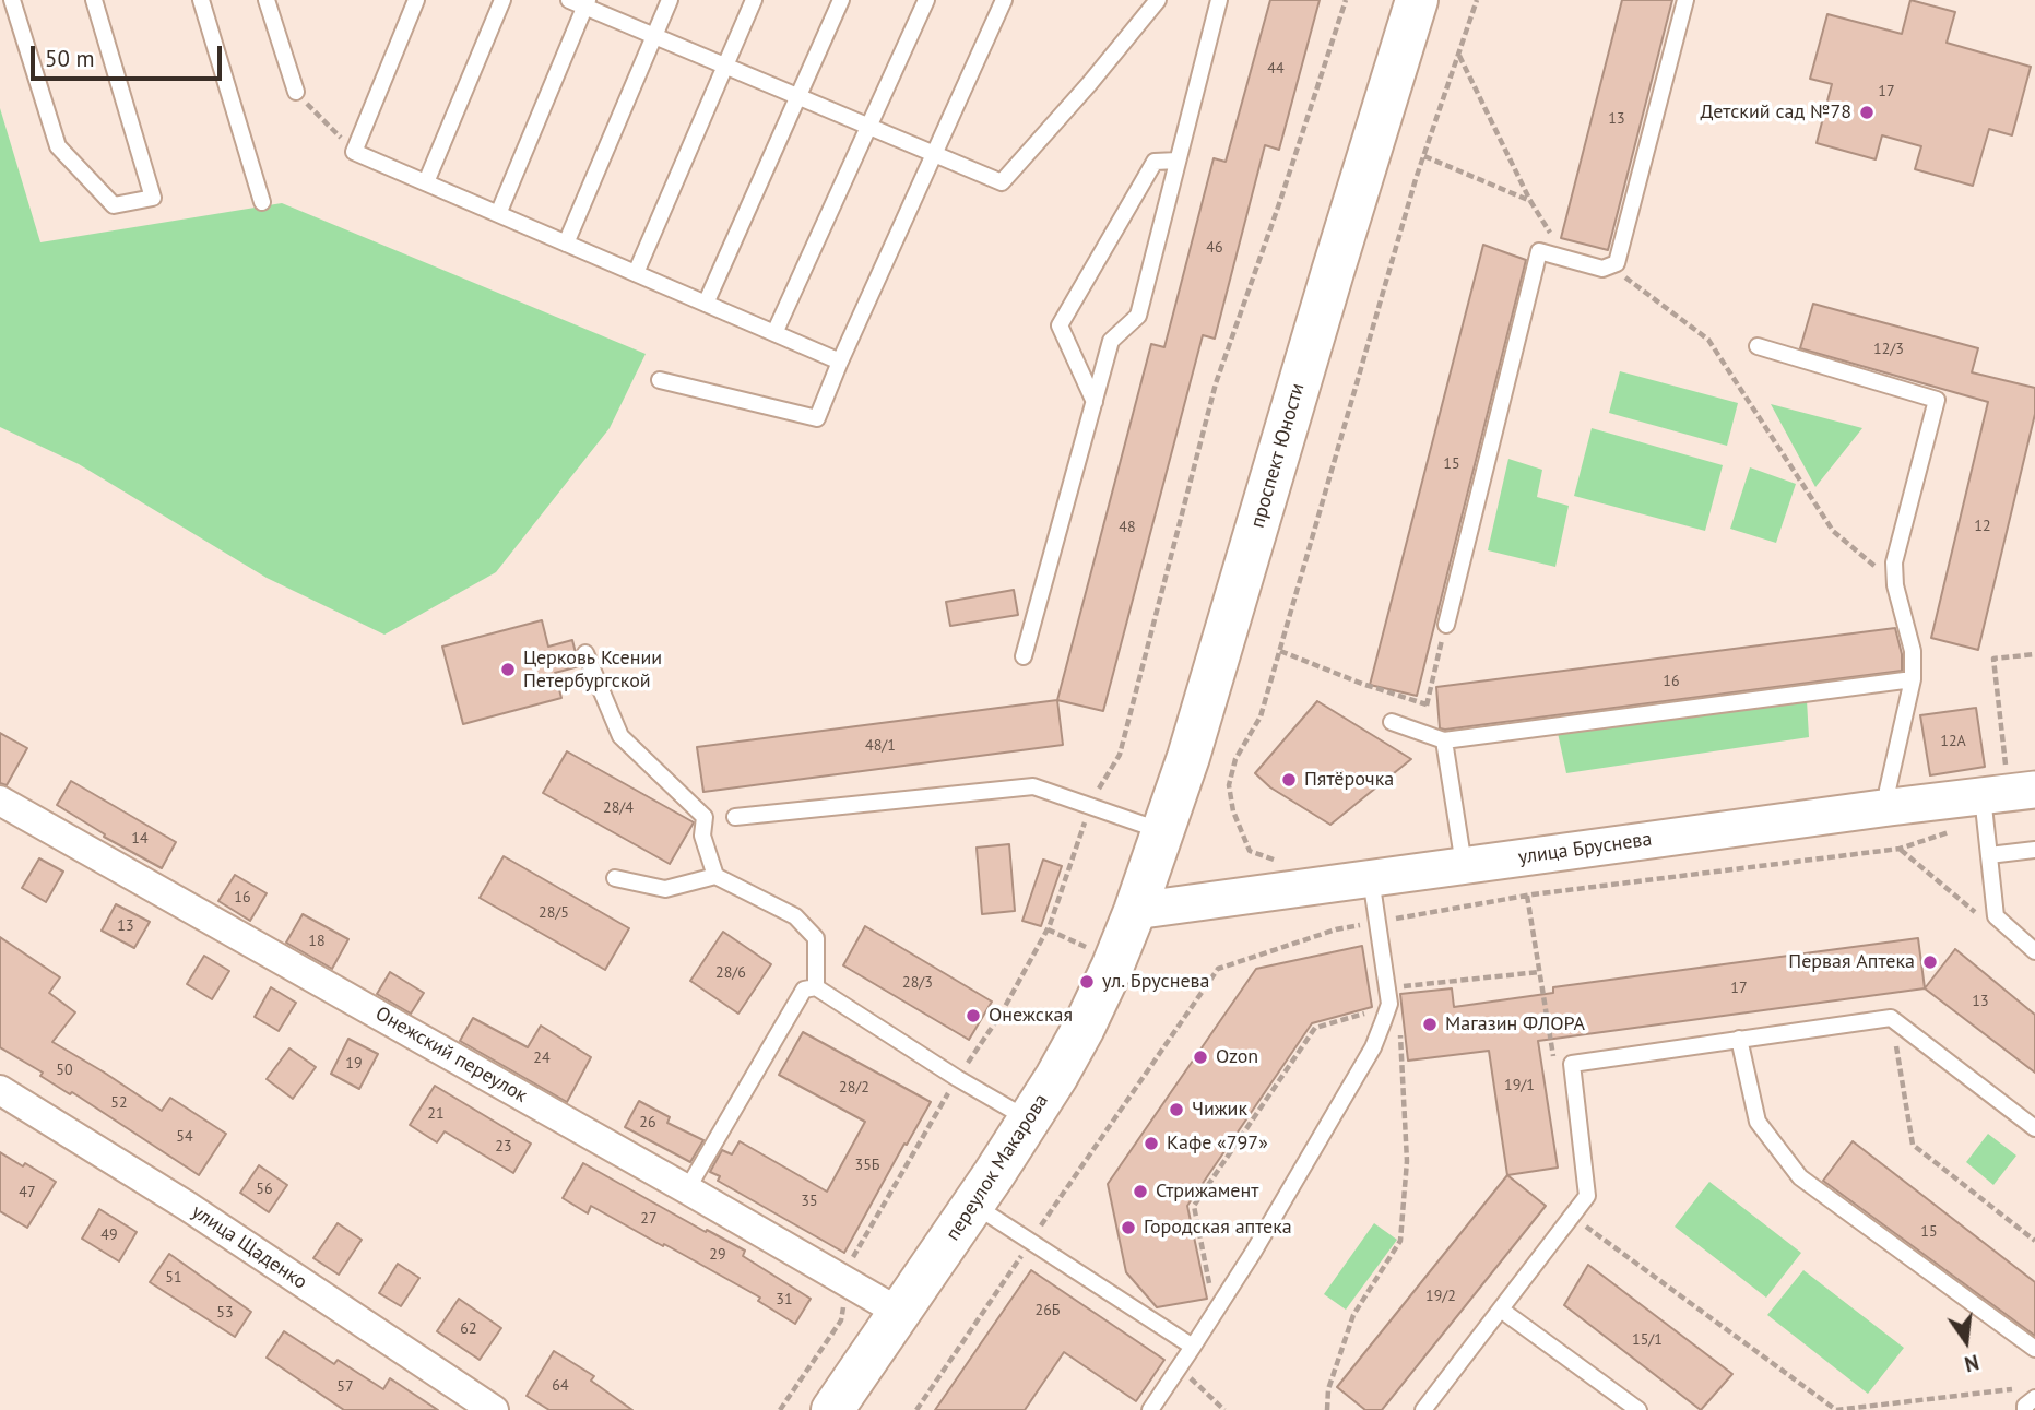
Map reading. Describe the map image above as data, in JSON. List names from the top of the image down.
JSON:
{
  "streets": {
    "main road": ["проспект Юности", "переулок Макарова"],
    "street": ["улица Бруснева", "Онежский переулок", "улица Щаденко"]
  },
  "crossings": [
    ["проспект Юности", "улица Бруснева"],
    ["проспект Юности", "переулок Макарова"],
    ["улица Бруснева", "переулок Макарова"],
    ["Онежский переулок", "переулок Макарова"]
  ],
  "places": [
    "Детский сад №78",
    "Церковь Ксении Петербургской",
    "Пятёрочка",
    "Первая Аптека",
    "ул. Бруснева",
    "Онежская",
    "Магазин ФЛОРА",
    "Ozon",
    "Чижик",
    "Кафе «797»",
    "Стрижамент",
    "Городская аптека"
  ],
  "house_numbers": [
    "44",
    "17",
    "13",
    "46",
    "12/3",
    "15",
    "12",
    "48",
    "16",
    "12А",
    "48/1",
    "28/4",
    "14",
    "16",
    "28/5",
    "13",
    "18",
    "28/6",
    "28/3",
    "17",
    "13",
    "24",
    "19",
    "50",
    "19/1",
    "28/2",
    "52",
    "21",
    "26",
    "54",
    "23",
    "35Б",
    "56",
    "47",
    "35",
    "27",
    "15",
    "49",
    "29",
    "51",
    "19/2",
    "31",
    "26Б",
    "53",
    "62",
    "15/1",
    "64",
    "57"
  ],
  "scale_bar": "50 m",
  "north": "bottom"
}
